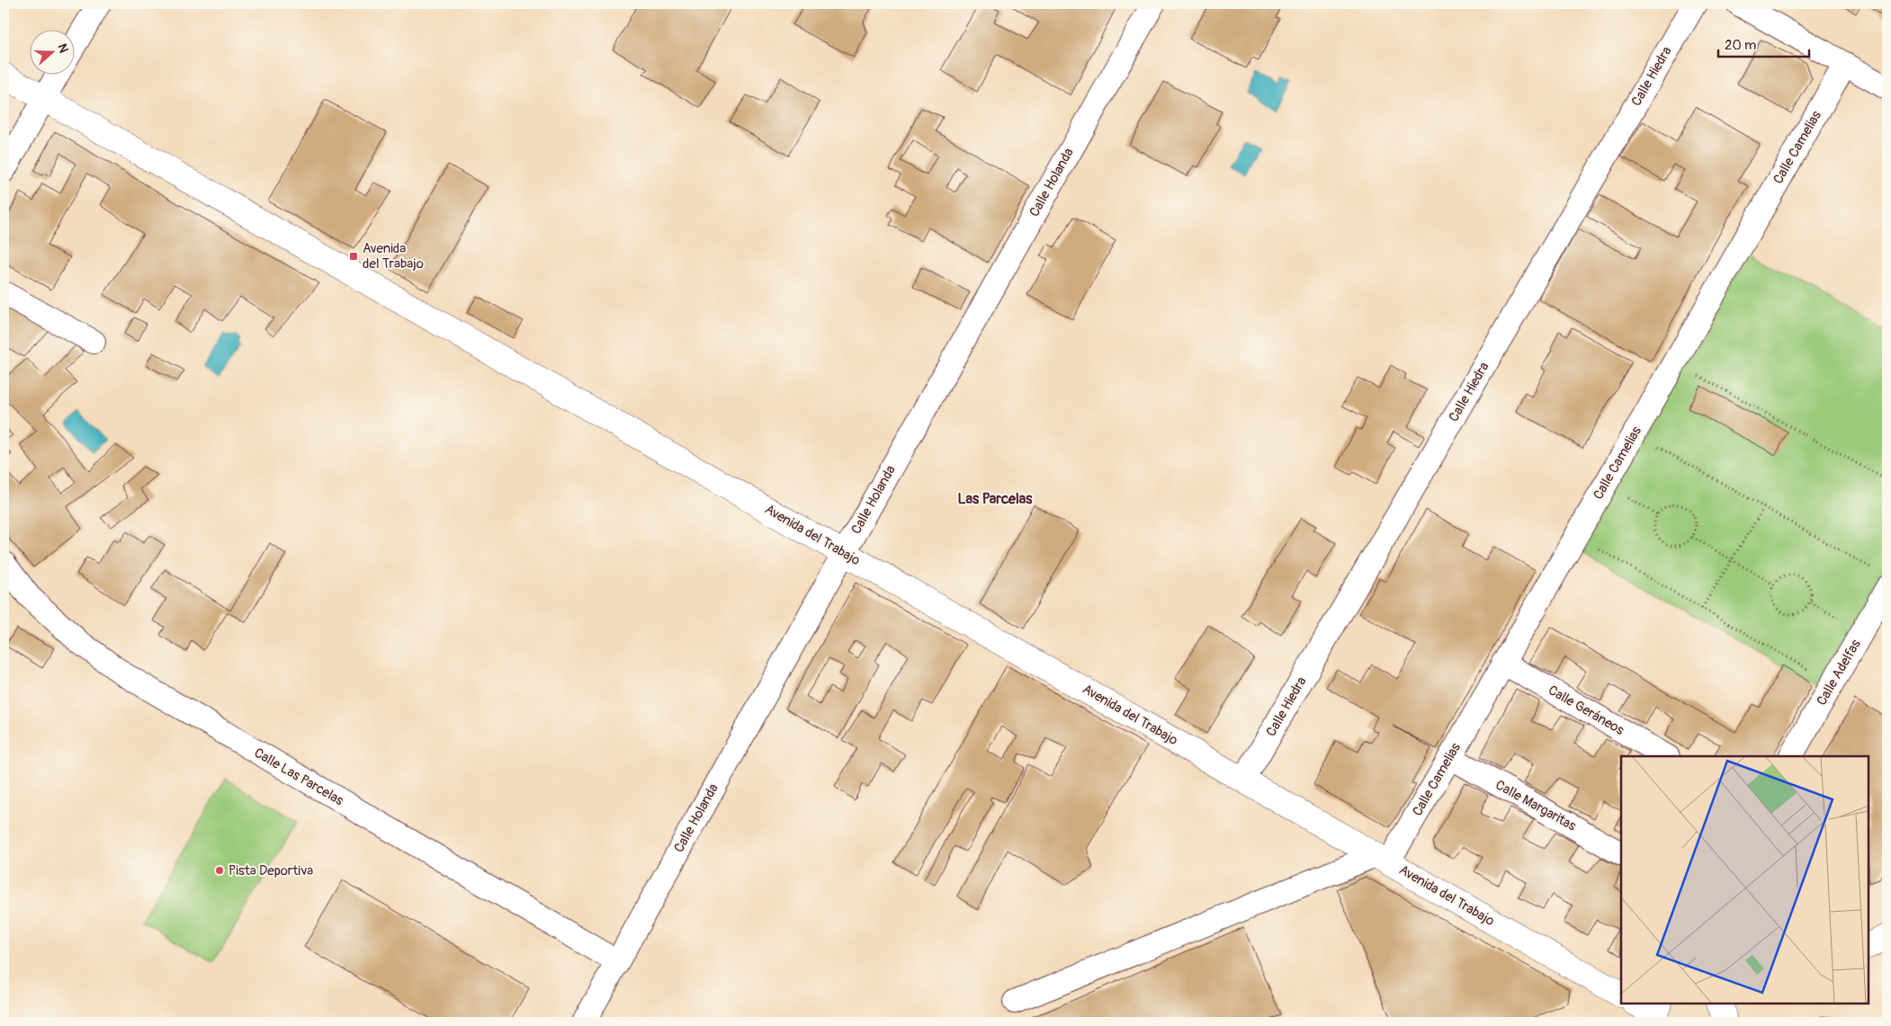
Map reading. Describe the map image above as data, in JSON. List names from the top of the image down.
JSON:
{
  "streets": {
    "street": [
      "Calle Hiedra",
      "Calle Camelias",
      "Calle Holanda",
      "Avenida del Trabajo",
      "Calle Adelfas",
      "Calle Geráneos",
      "Calle Las Parcelas",
      "Calle Margaritas"
    ]
  },
  "crossings": [
    ["Calle Hiedra", "Avenida del Trabajo"],
    ["Calle Camelias", "Avenida del Trabajo"],
    ["Calle Camelias", "Calle Geráneos"],
    ["Calle Camelias", "Calle Margaritas"],
    ["Calle Holanda", "Avenida del Trabajo"],
    ["Calle Holanda", "Calle Las Parcelas"]
  ],
  "districts": ["Las Parcelas"],
  "places": {
    "transit": ["Avenida del Trabajo"],
    "other": ["Pista Deportiva"]
  },
  "scale_bar": "20 m",
  "north": "right"
}
